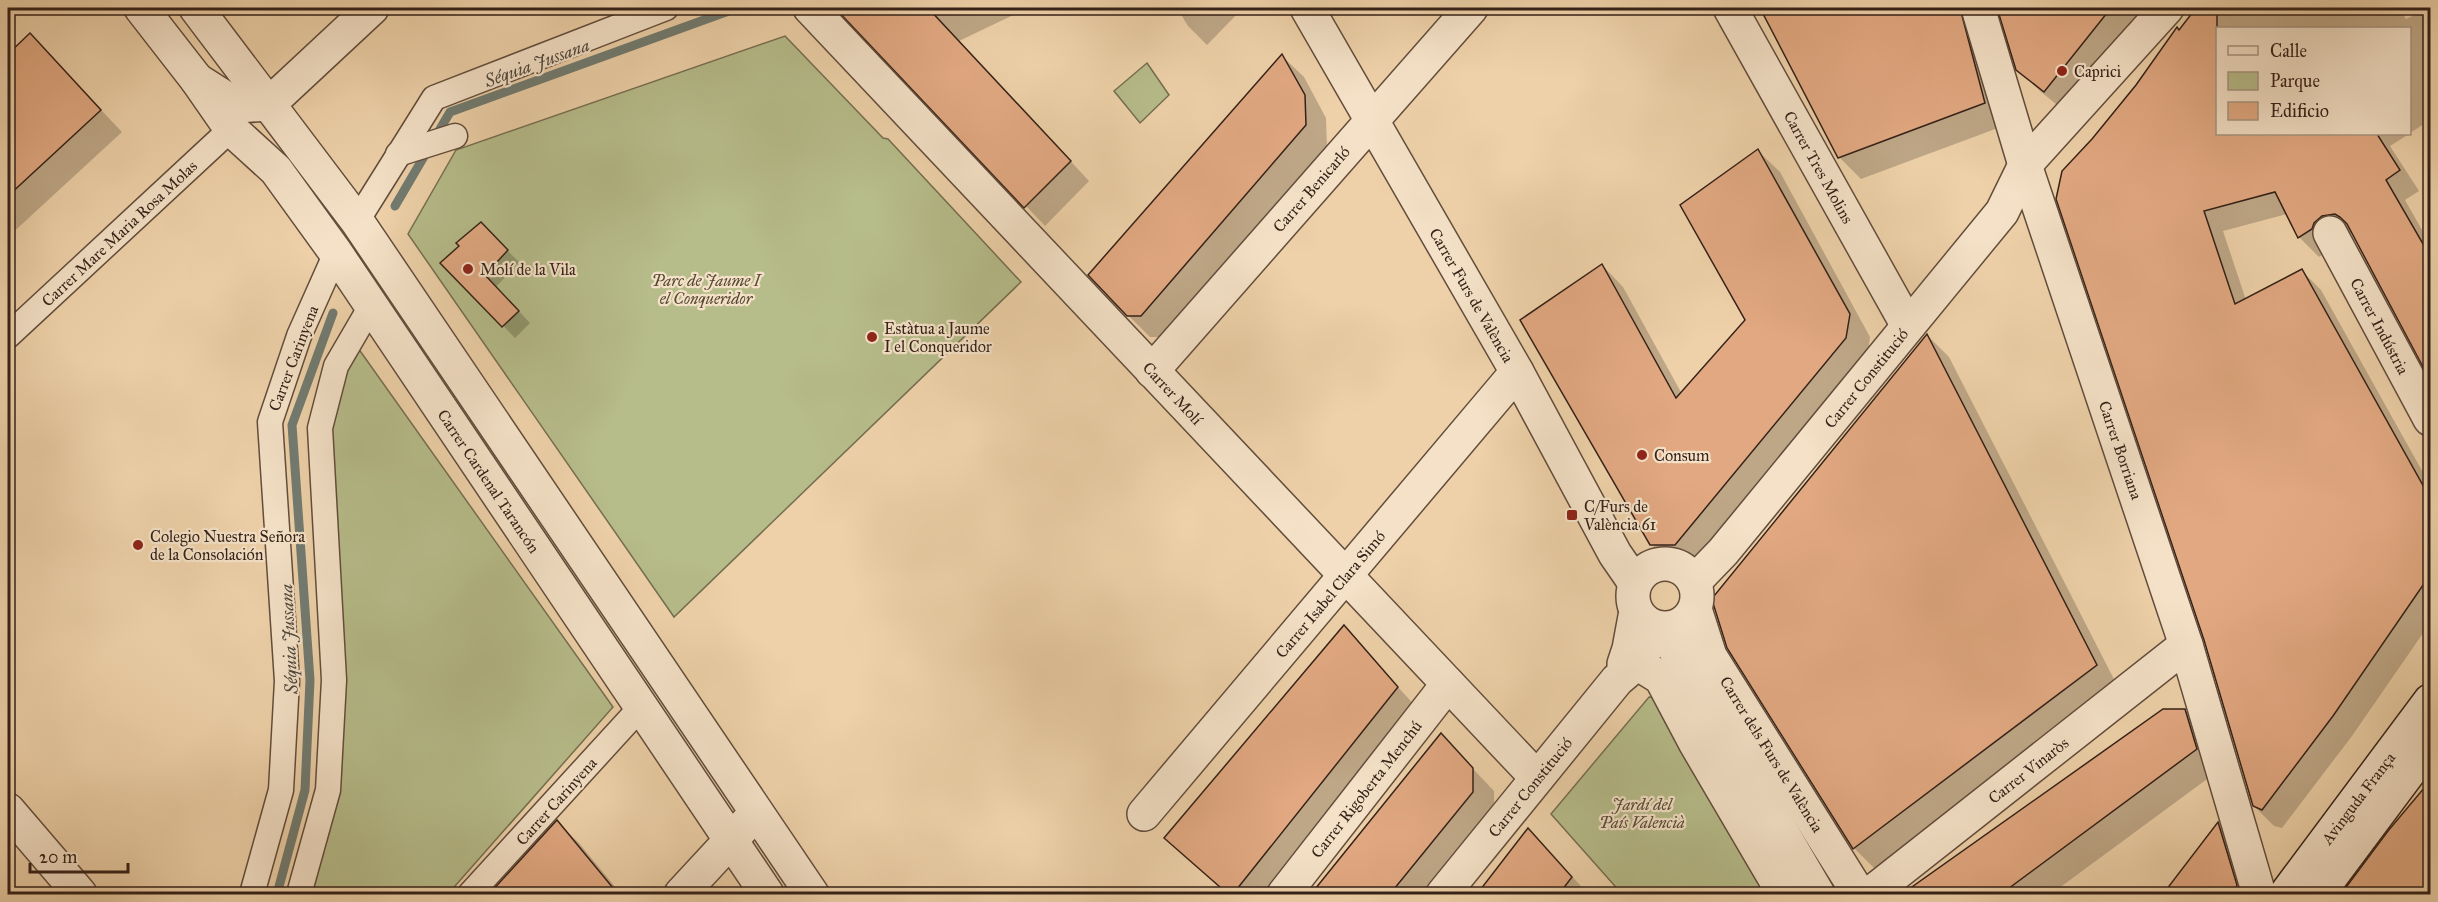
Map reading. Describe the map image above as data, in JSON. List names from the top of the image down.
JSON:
{
  "streets": {
    "street": [
      "Carrer Tres Molins",
      "Carrer Benicarló",
      "Carrer Mare Maria Rosa Molas",
      "Carrer Furs de València",
      "Carrer Indústria",
      "Carrer Carinyena",
      "Carrer Constitució",
      "Carrer Molí",
      "Carrer Borriana",
      "Carrer Cardenal Tarancón",
      "Carrer Isabel Clara Simó",
      "Carrer dels Furs de València",
      "Carrer Vinaròs",
      "Carrer Rigoberta Menchú",
      "Avinguda França"
    ]
  },
  "crossings": [
    ["Carrer Tres Molins", "Carrer Constitució"],
    ["Carrer Benicarló", "Carrer Furs de València"],
    ["Carrer Benicarló", "Carrer Molí"],
    ["Carrer Mare Maria Rosa Molas", "Carrer Cardenal Tarancón"],
    ["Carrer Furs de València", "Carrer Constitució"],
    ["Carrer Furs de València", "Carrer Isabel Clara Simó"],
    ["Carrer Furs de València", "Carrer dels Furs de València"],
    ["Carrer Carinyena", "Carrer Cardenal Tarancón"],
    ["Carrer Constitució", "Carrer Molí"],
    ["Carrer Constitució", "Carrer Borriana"],
    ["Carrer Constitució", "Carrer dels Furs de València"],
    ["Carrer Molí", "Carrer Isabel Clara Simó"],
    ["Carrer Molí", "Carrer Rigoberta Menchú"],
    ["Carrer Borriana", "Carrer Vinaròs"]
  ],
  "water": ["Séquia Jussana"],
  "parks": ["Parc de Jaume I el Conqueridor", "Jardí del País Valencià"],
  "places": {
    "other": [
      "Caprici",
      "Molí de la Vila",
      "Estàtua a Jaume I el Conqueridor",
      "Consum",
      "Colegio Nuestra Señora de la Consolación"
    ],
    "transit": ["C/Furs de València 61"]
  },
  "legend": ["Calle", "Parque", "Edificio"],
  "scale_bar": "20 m"
}
